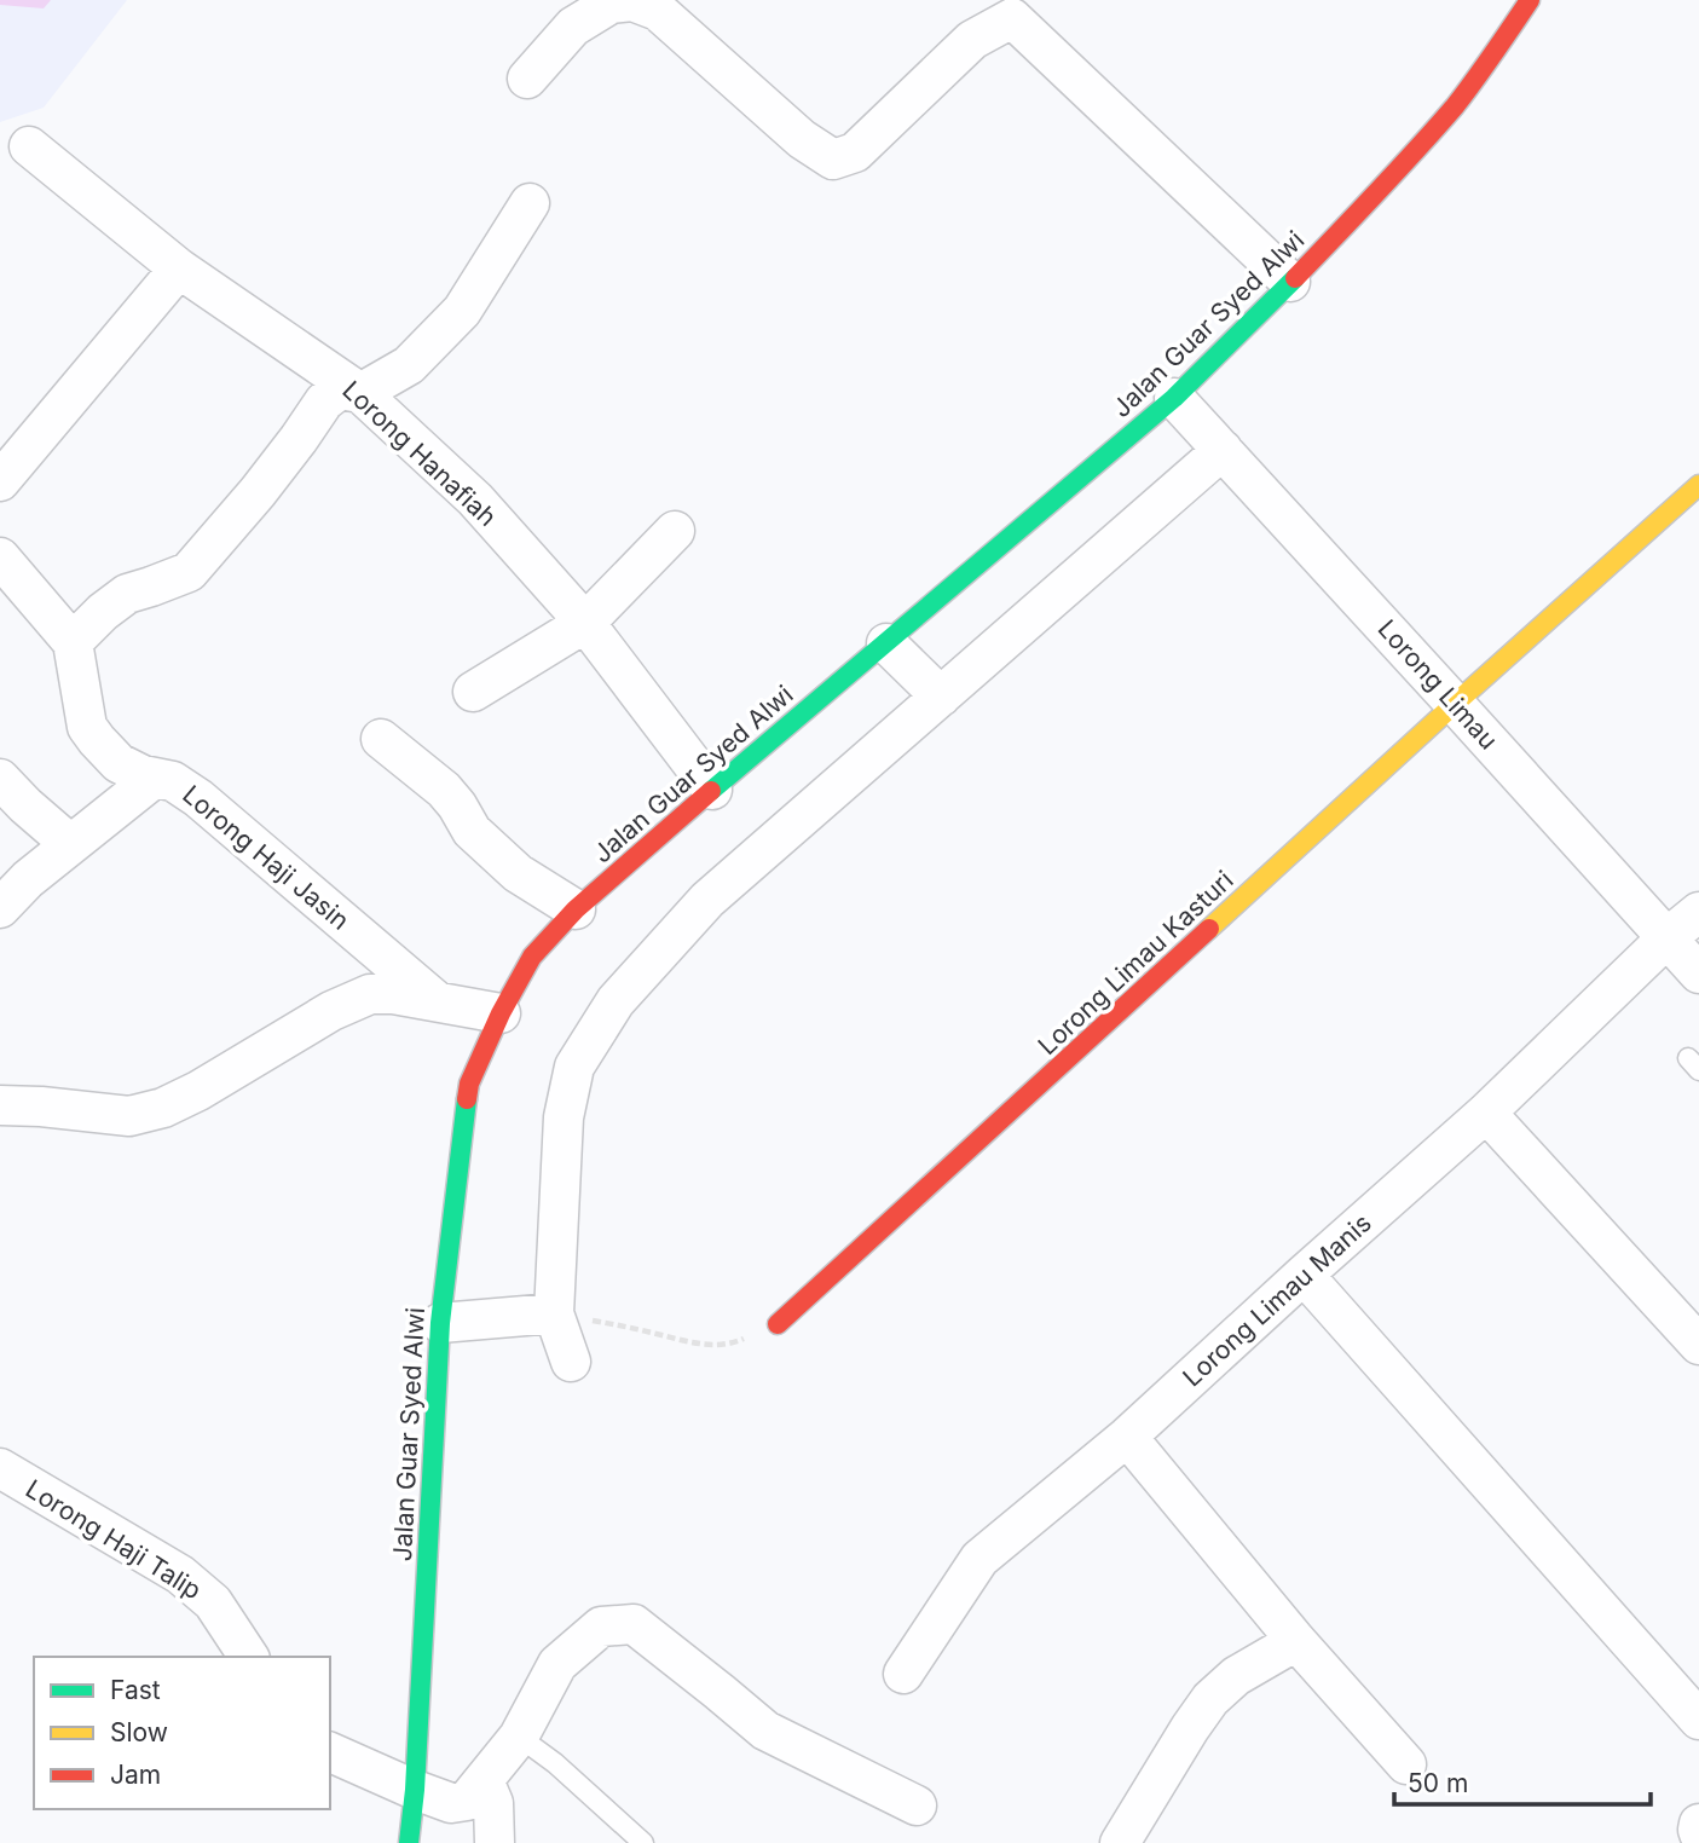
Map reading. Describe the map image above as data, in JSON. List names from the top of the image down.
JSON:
{
  "streets": {
    "street": [
      "Jalan Guar Syed Alwi",
      "Lorong Hanafiah",
      "Lorong Limau",
      "Lorong Haji Jasin",
      "Lorong Limau Kasturi",
      "Lorong Limau Manis",
      "Lorong Haji Talip"
    ]
  },
  "crossings": [
    ["Jalan Guar Syed Alwi", "Lorong Hanafiah"],
    ["Jalan Guar Syed Alwi", "Lorong Limau"],
    ["Lorong Limau", "Lorong Limau Kasturi"],
    ["Lorong Limau", "Lorong Limau Manis"]
  ],
  "legend": ["Fast", "Slow", "Jam"],
  "scale_bar": "50 m"
}
